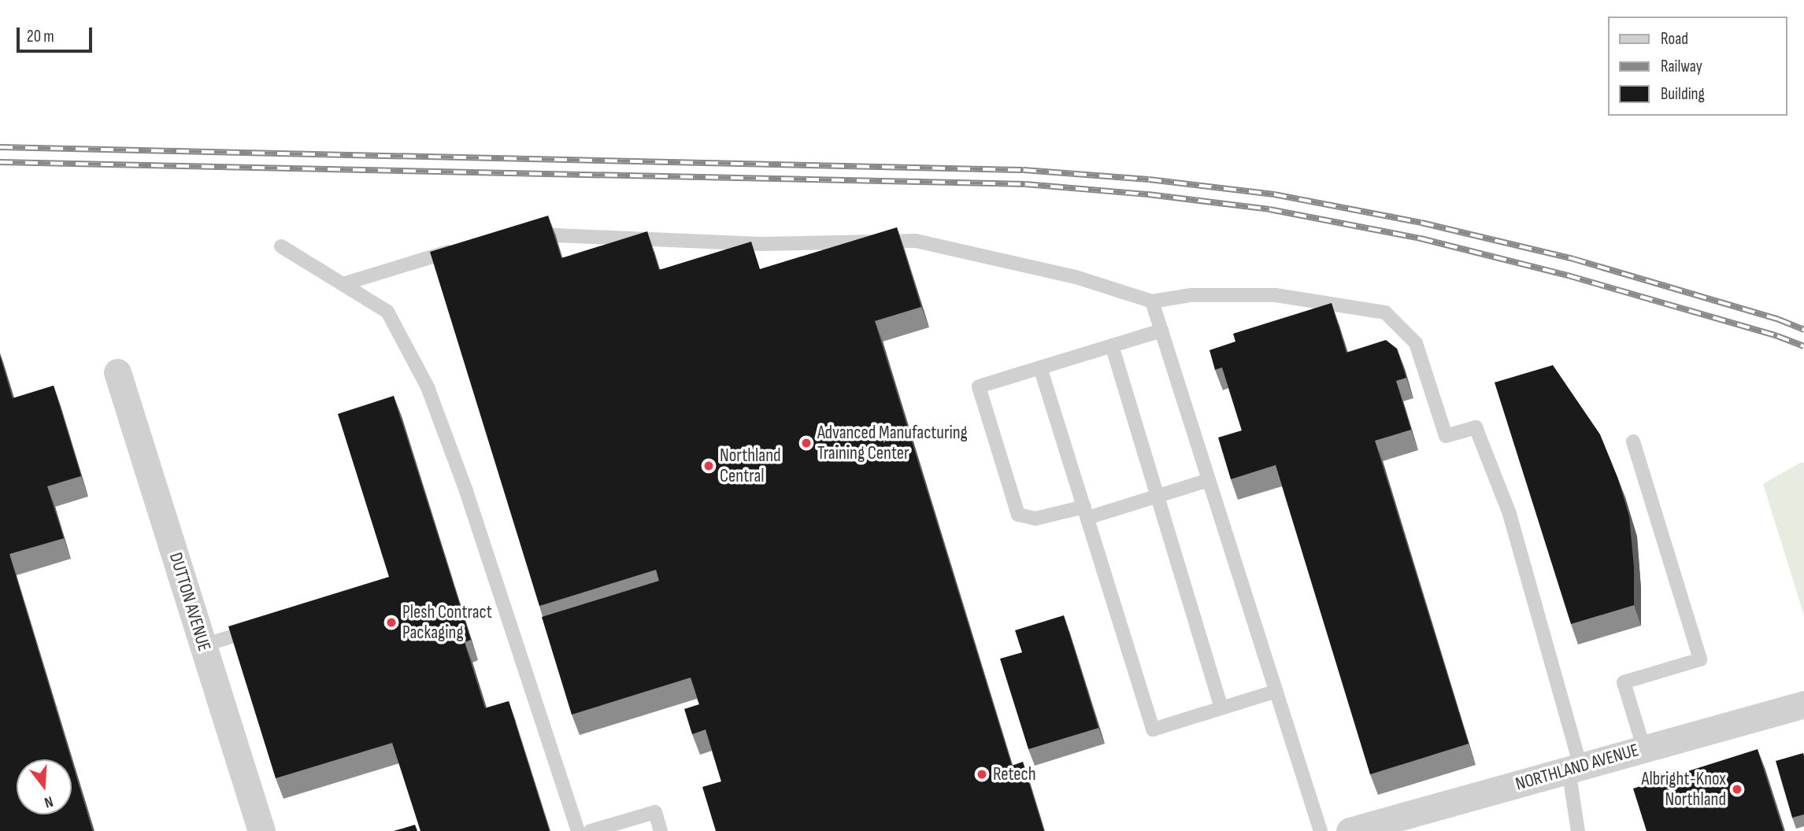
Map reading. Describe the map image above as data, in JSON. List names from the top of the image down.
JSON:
{
  "streets": {
    "street": ["DUTTON AVENUE", "NORTHLAND AVENUE"]
  },
  "places": [
    "Advanced Manufacturing Training Center",
    "Northland Central",
    "Plesh Contract Packaging",
    "Retech",
    "Albright-Knox Northland"
  ],
  "legend": ["Road", "Railway", "Building"],
  "scale_bar": "20 m",
  "north": "bottom"
}
